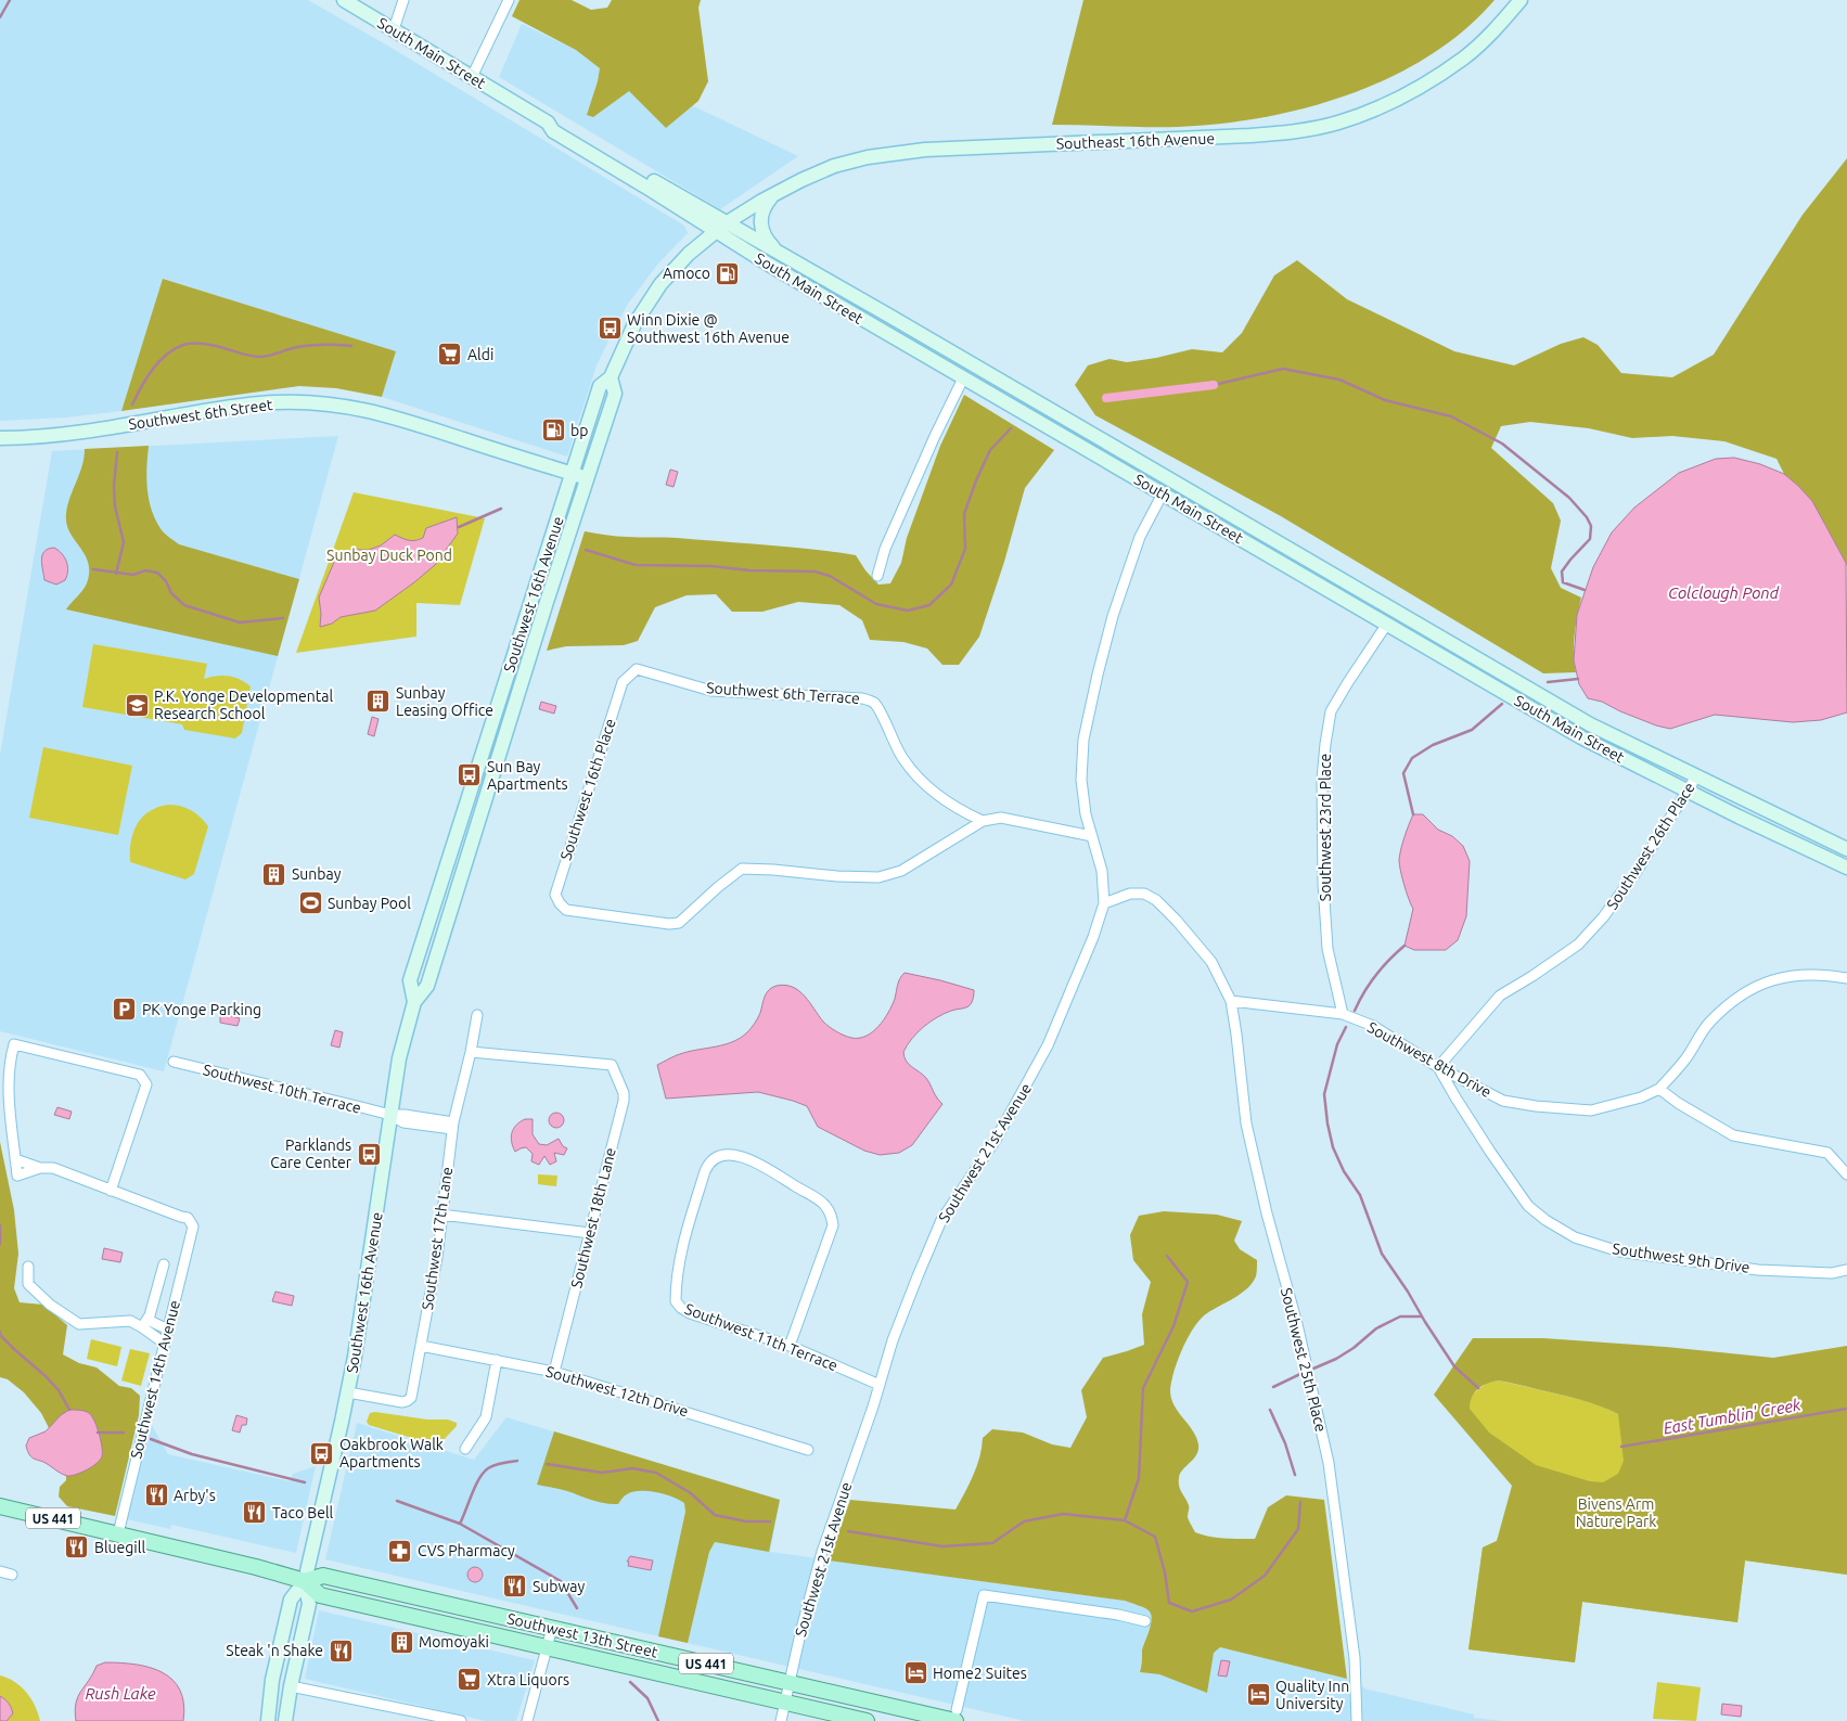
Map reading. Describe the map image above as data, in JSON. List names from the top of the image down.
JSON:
{
  "streets": {
    "main road": [
      "South Main Street",
      "Southeast 16th Avenue",
      "Southwest 6th Street",
      "Southwest 16th Avenue",
      "US 441",
      "Southwest 13th Street"
    ],
    "street": [
      "Southwest 6th Terrace",
      "Southwest 16th Place",
      "Southwest 23rd Place",
      "Southwest 26th Place",
      "Southwest 8th Drive",
      "Southwest 10th Terrace",
      "Southwest 21st Avenue",
      "Southwest 18th Lane",
      "Southwest 17th Lane",
      "Southwest 9th Drive",
      "Southwest 11th Terrace",
      "Southwest 25th Place",
      "Southwest 14th Avenue",
      "Southwest 12th Drive"
    ]
  },
  "crossings": [
    ["South Main Street", "Southeast 16th Avenue"],
    ["South Main Street", "Southwest 16th Avenue"],
    ["South Main Street", "Southwest 23rd Place"],
    ["South Main Street", "Southwest 26th Place"],
    ["South Main Street", "Southwest 21st Avenue"],
    ["Southeast 16th Avenue", "Southwest 16th Avenue"],
    ["Southwest 6th Street", "Southwest 16th Avenue"],
    ["Southwest 16th Avenue", "Southwest 10th Terrace"],
    ["Southwest 16th Avenue", "Southwest 17th Lane"],
    ["Southwest 16th Avenue", "Southwest 13th Street"],
    ["Southwest 6th Terrace", "Southwest 16th Place"],
    ["Southwest 23rd Place", "Southwest 8th Drive"],
    ["Southwest 26th Place", "Southwest 8th Drive"],
    ["Southwest 26th Place", "Southwest 9th Drive"],
    ["Southwest 8th Drive", "Southwest 9th Drive"],
    ["Southwest 8th Drive", "Southwest 25th Place"],
    ["Southwest 10th Terrace", "Southwest 17th Lane"],
    ["Southwest 21st Avenue", "Southwest 11th Terrace"],
    ["Southwest 21st Avenue", "Southwest 13th Street"],
    ["Southwest 18th Lane", "Southwest 17th Lane"],
    ["Southwest 18th Lane", "Southwest 12th Drive"],
    ["Southwest 17th Lane", "Southwest 12th Drive"],
    ["Southwest 14th Avenue", "Southwest 13th Street"]
  ],
  "water": ["Colclough Pond", "East Tumblin' Creek", "Rush Lake"],
  "parks": ["Sunbay Duck Pond", "Bivens Arm Nature Park"],
  "places": {
    "fuel station": ["Amoco", "bp"],
    "bus stop": [
      "Winn Dixie @ Southwest 16th Avenue",
      "Sun Bay Apartments",
      "Parklands Care Center",
      "Oakbrook Walk Apartments"
    ],
    "supermarket": ["Aldi", "Xtra Liquors"],
    "building": ["Sunbay Leasing Office", "Sunbay", "Momoyaki"],
    "school or university": ["P.K. Yonge Developmental Research School"],
    "sports": ["Sunbay Pool"],
    "parking": ["PK Yonge Parking"],
    "restaurant": [
      "Arby's",
      "Taco Bell",
      "Bluegill",
      "Subway",
      "Steak 'n Shake"
    ],
    "pharmacy": ["CVS Pharmacy"],
    "hotel": ["Home2 Suites", "Quality Inn University"]
  }
}
